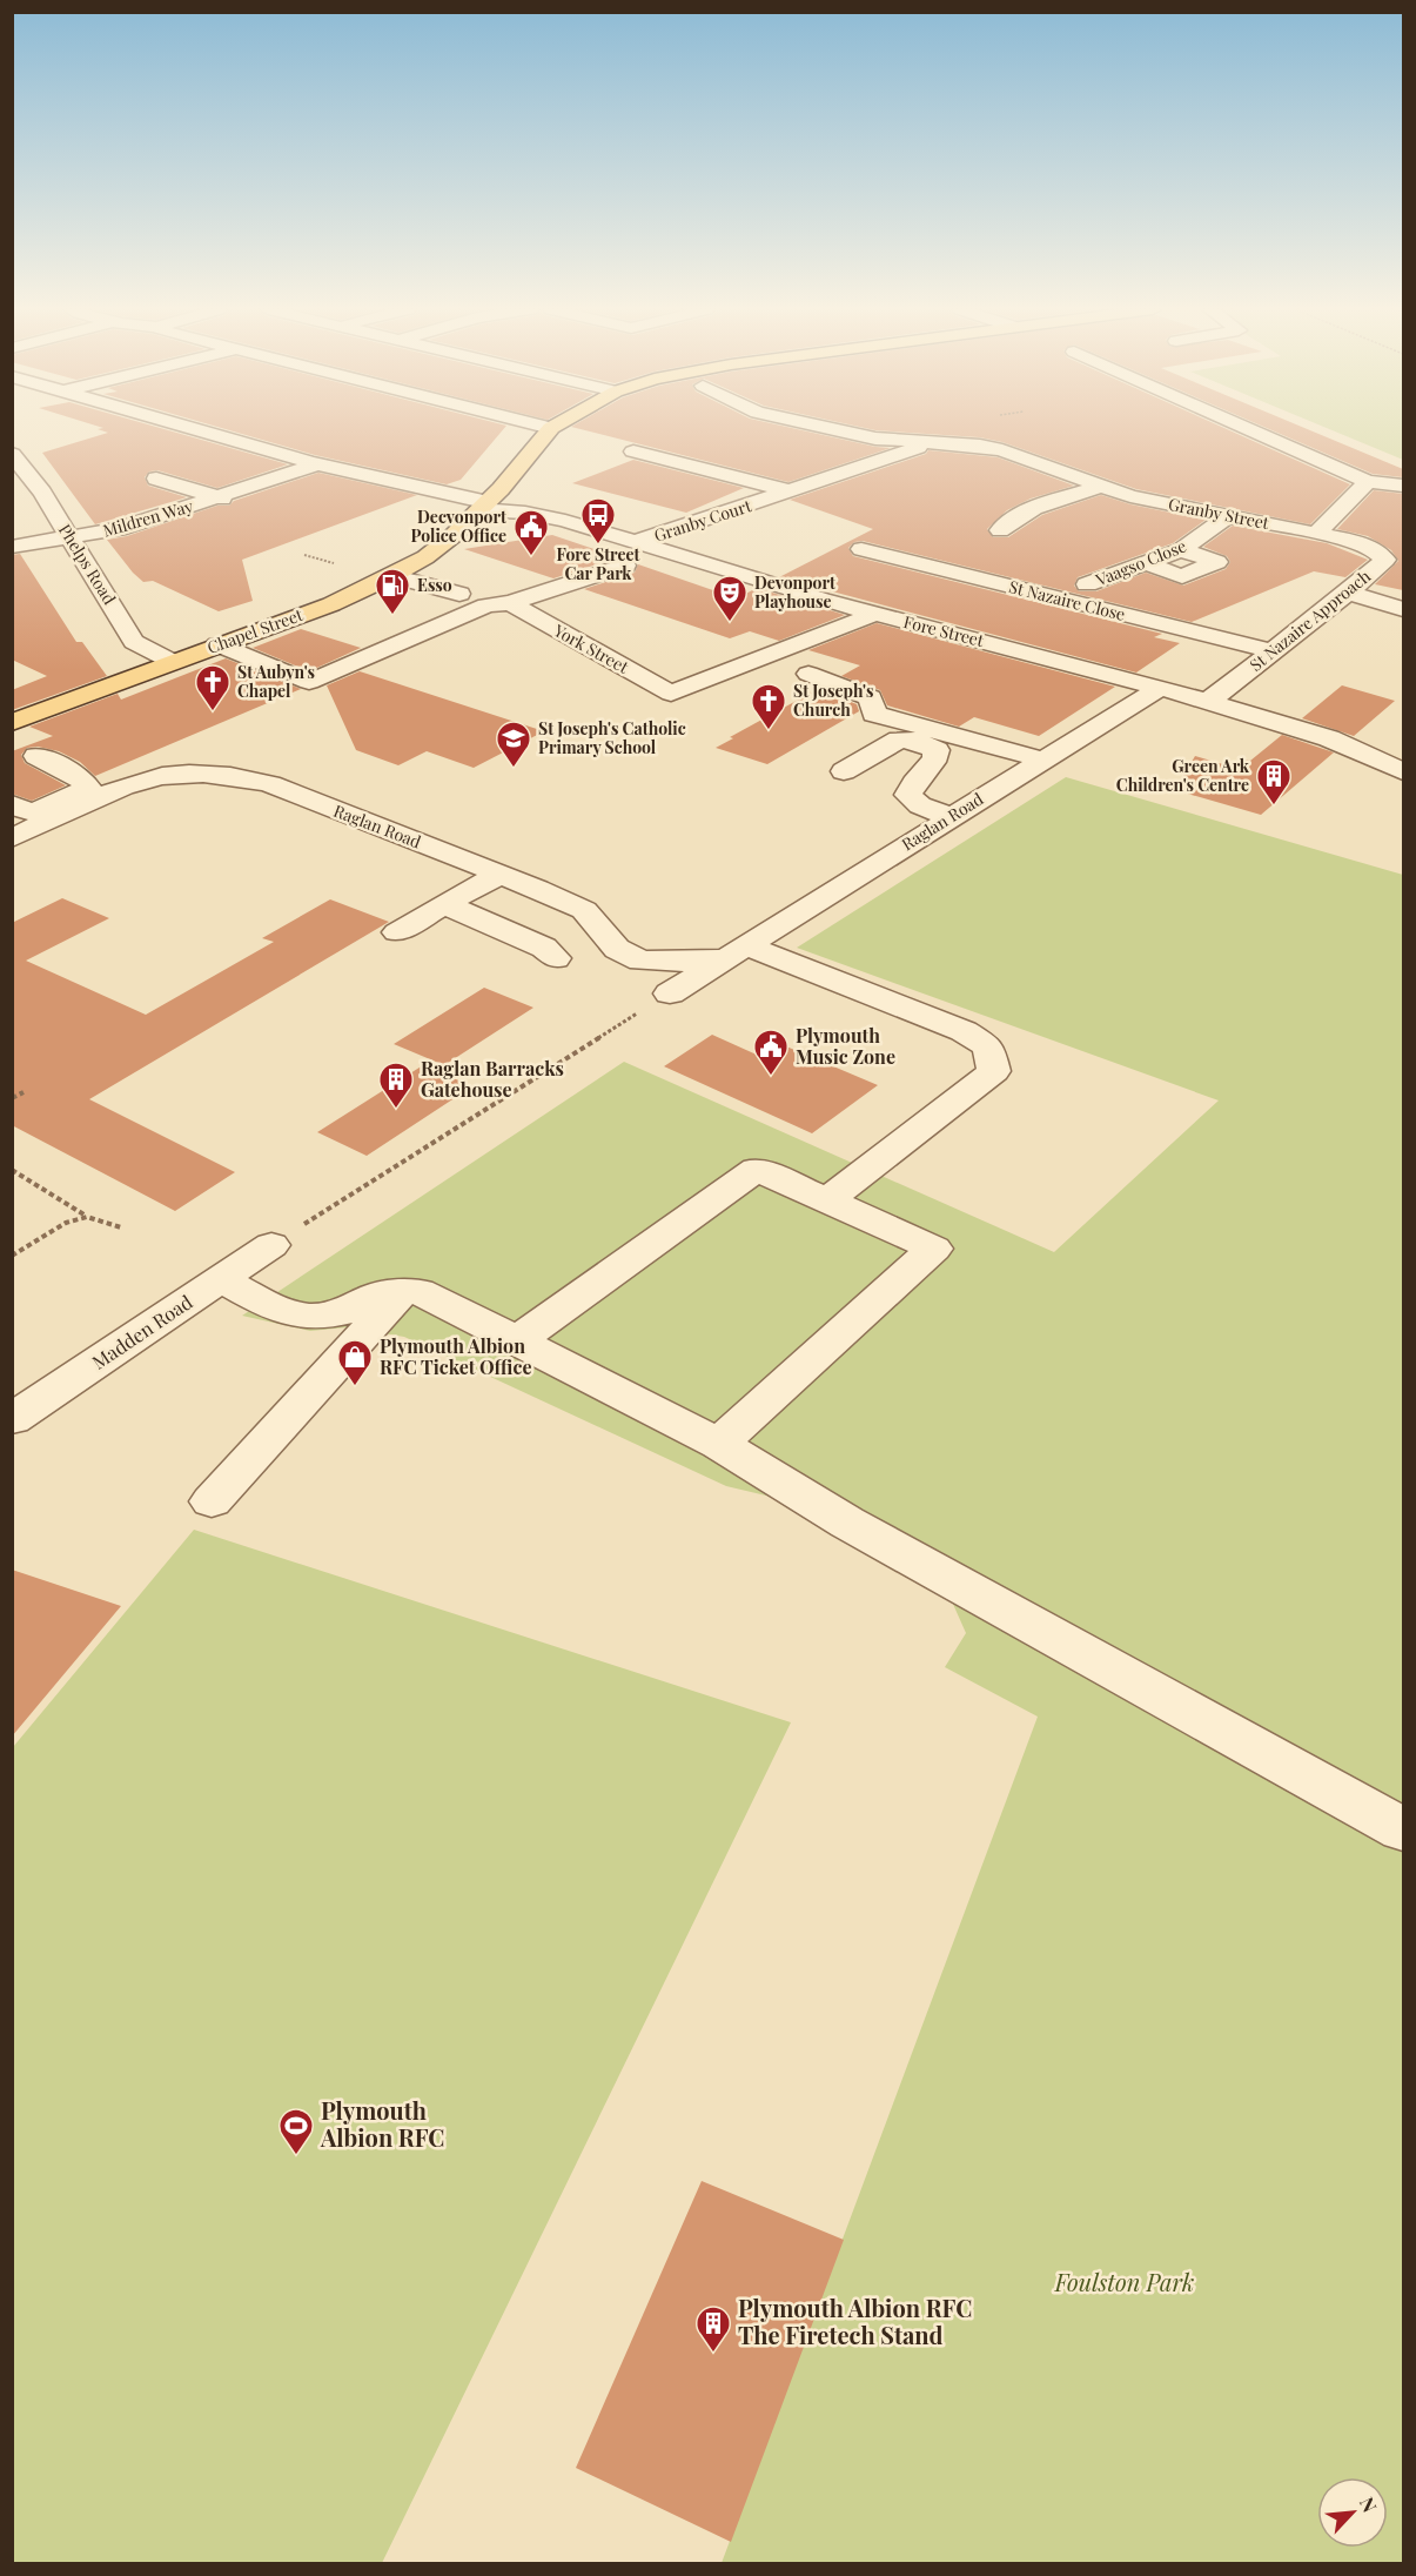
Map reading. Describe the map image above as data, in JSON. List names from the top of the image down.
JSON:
{
  "streets": {
    "main road": ["Chapel Street"],
    "street": [
      "Granby Street",
      "Mildren Way",
      "Granby Court",
      "Vaagso Close",
      "Phelps Road",
      "St Nazaire Close",
      "St Nazaire Approach",
      "Fore Street",
      "York Street",
      "Raglan Road",
      "Madden Road"
    ]
  },
  "crossings": [
    ["Granby Street", "Granby Court"],
    ["Granby Street", "Vaagso Close"],
    ["Granby Street", "St Nazaire Approach"],
    ["Mildren Way", "Phelps Road"],
    ["Mildren Way", "Fore Street"],
    ["Granby Court", "Fore Street"],
    ["Phelps Road", "Chapel Street"],
    ["St Nazaire Close", "St Nazaire Approach"],
    ["St Nazaire Approach", "Fore Street"],
    ["Chapel Street", "Fore Street"],
    ["Fore Street", "York Street"],
    ["Fore Street", "Raglan Road"]
  ],
  "parks": ["Foulston Park"],
  "places": {
    "bus stop": ["Fore Street Car Park"],
    "public building": ["Decvonport Police Office", "Plymouth Music Zone"],
    "fuel station": ["Esso"],
    "theatre": ["Devonport Playhouse"],
    "church": ["St Aubyn's Chapel", "St Joseph's Church"],
    "school or university": ["St Joseph's Catholic Primary School"],
    "building": ["Green Ark Children's Centre", "Raglan Barracks Gatehouse", "Plymouth Albion RFC The Firetech Stand"],
    "shop": ["Plymouth Albion RFC Ticket Office"],
    "sports": ["Plymouth Albion RFC"]
  },
  "north": "top right"
}
